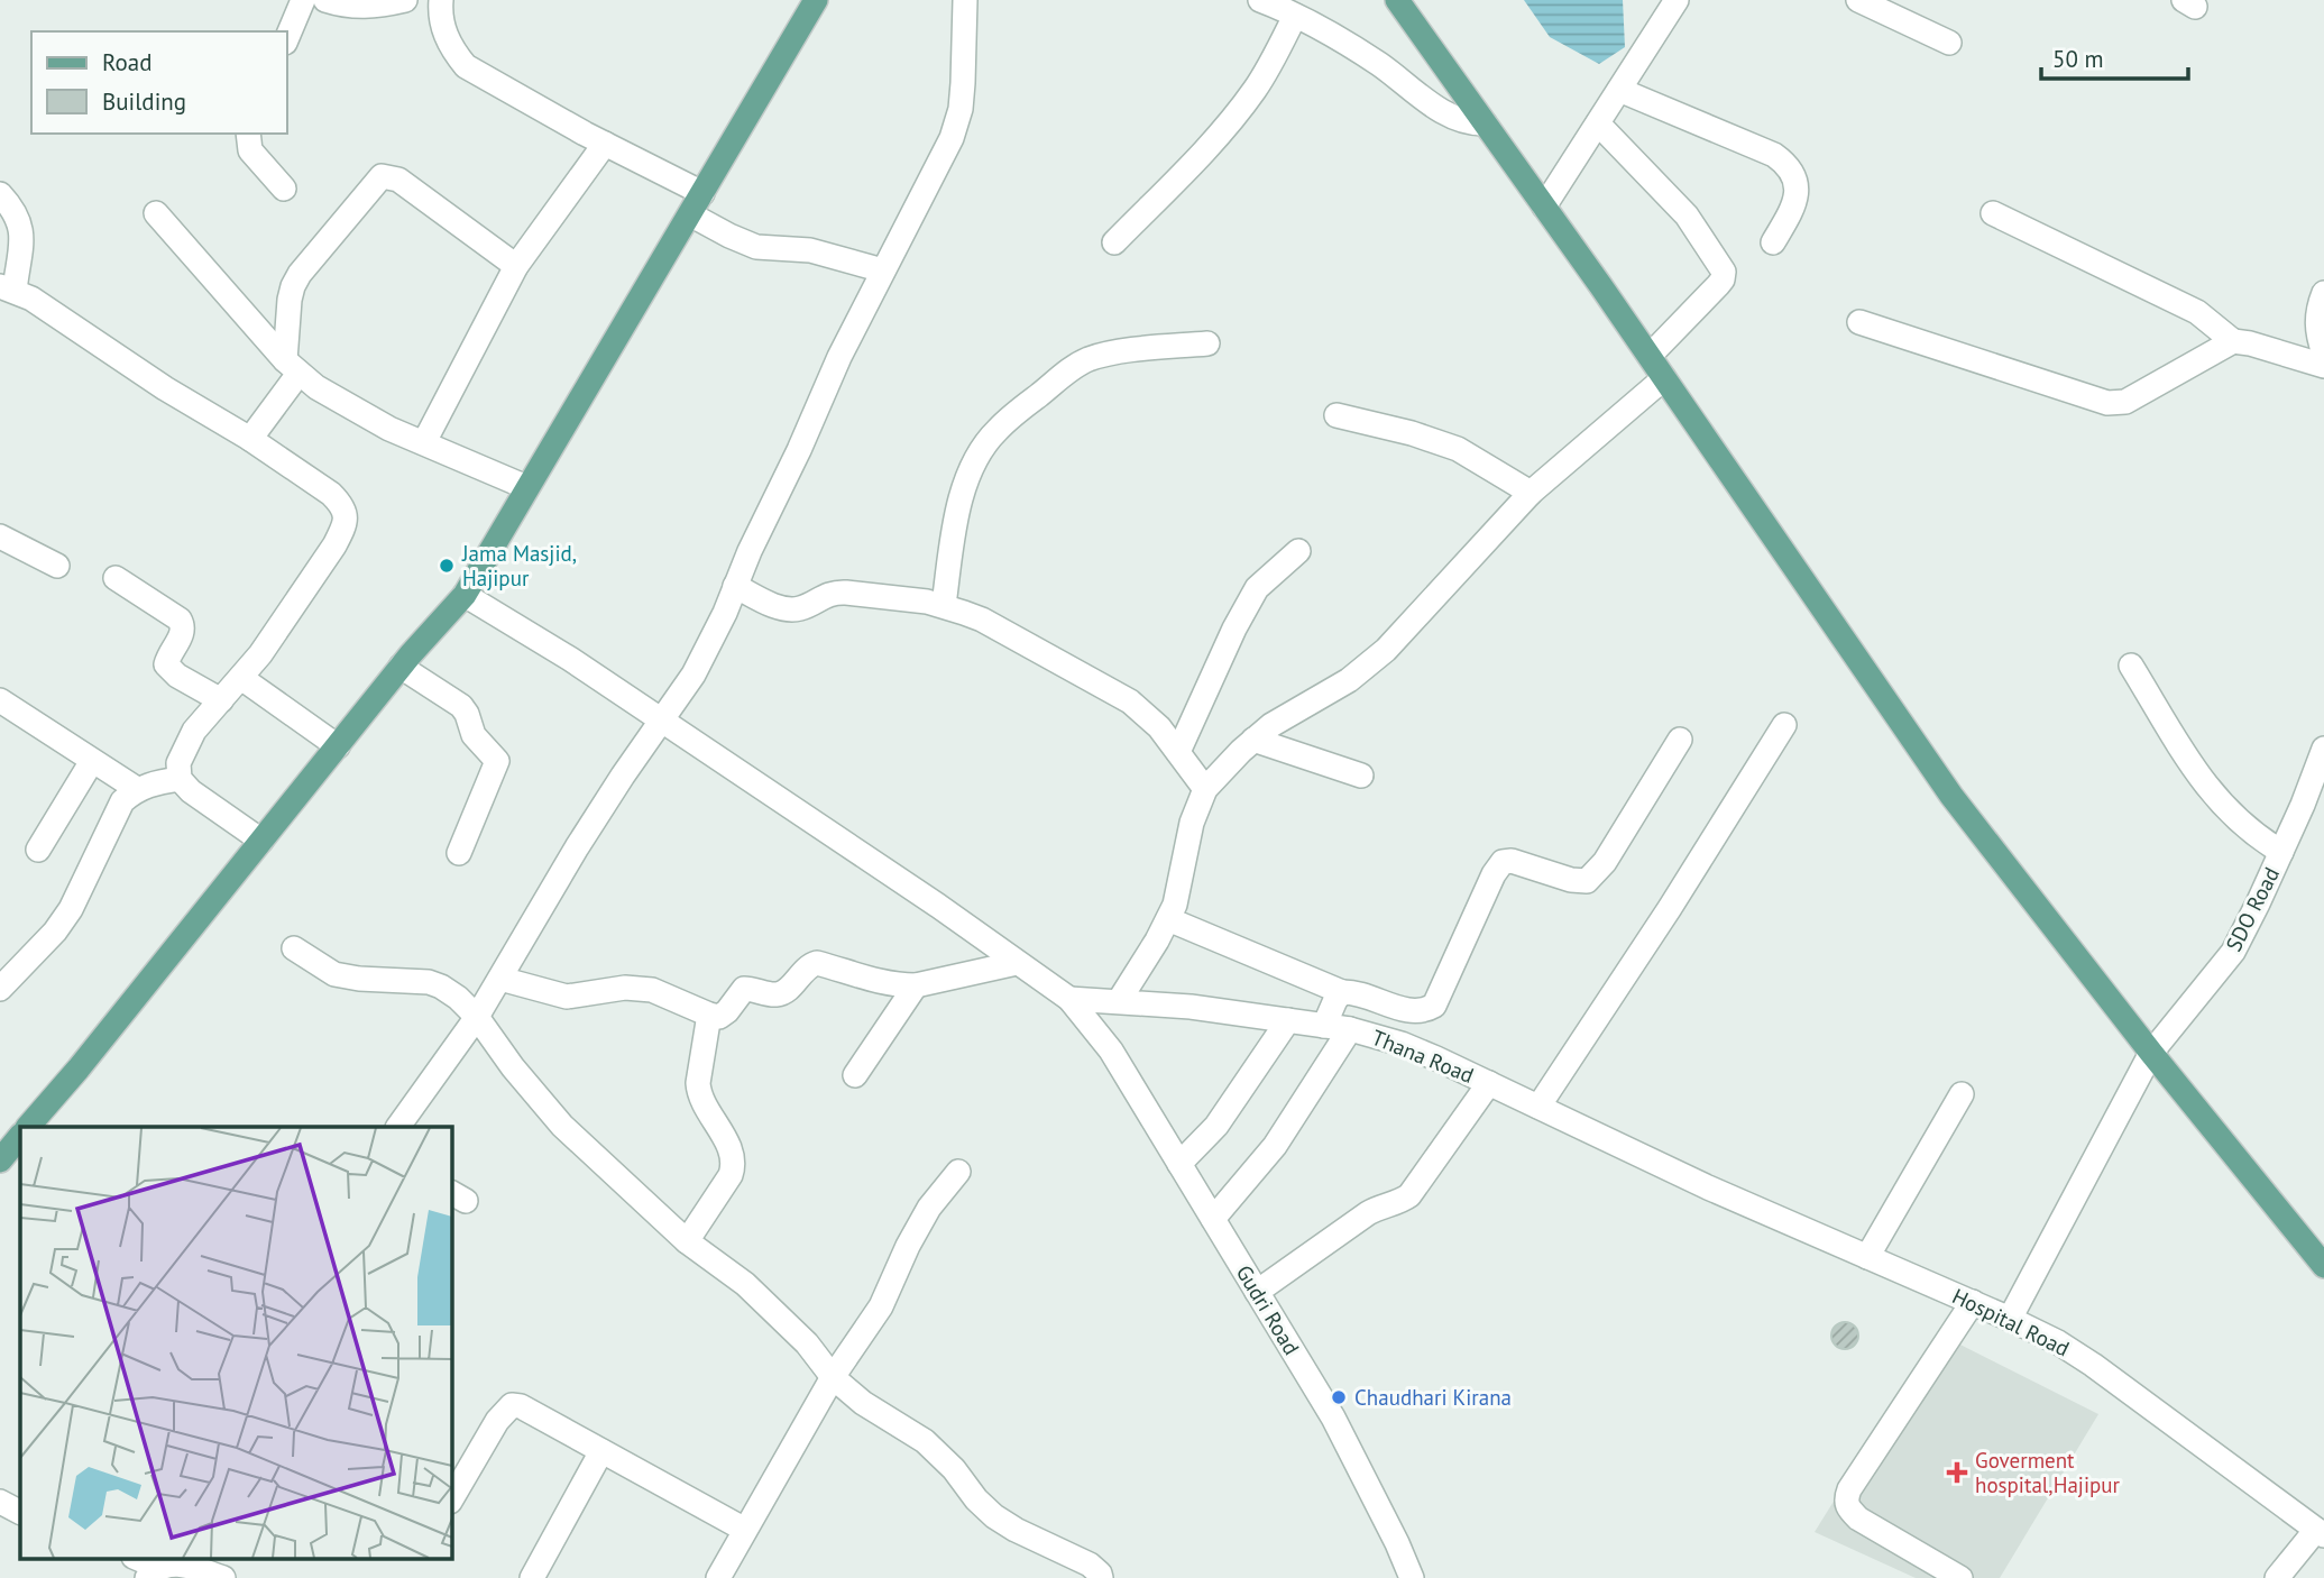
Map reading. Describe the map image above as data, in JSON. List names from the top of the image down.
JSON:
{
  "streets": {
    "street": [
      "SDO Road",
      "Thana Road",
      "Gudri Road",
      "Hospital Road"
    ]
  },
  "crossings": [
    ["SDO Road", "Hospital Road"],
    ["Thana Road", "Gudri Road"],
    ["Thana Road", "Hospital Road"]
  ],
  "places": {
    "other": ["Jama Masjid, Hajipur", "Chaudhari Kirana"],
    "health": ["Goverment hospital,Hajipur"]
  },
  "legend": ["Road", "Building"],
  "scale_bar": "50 m"
}
